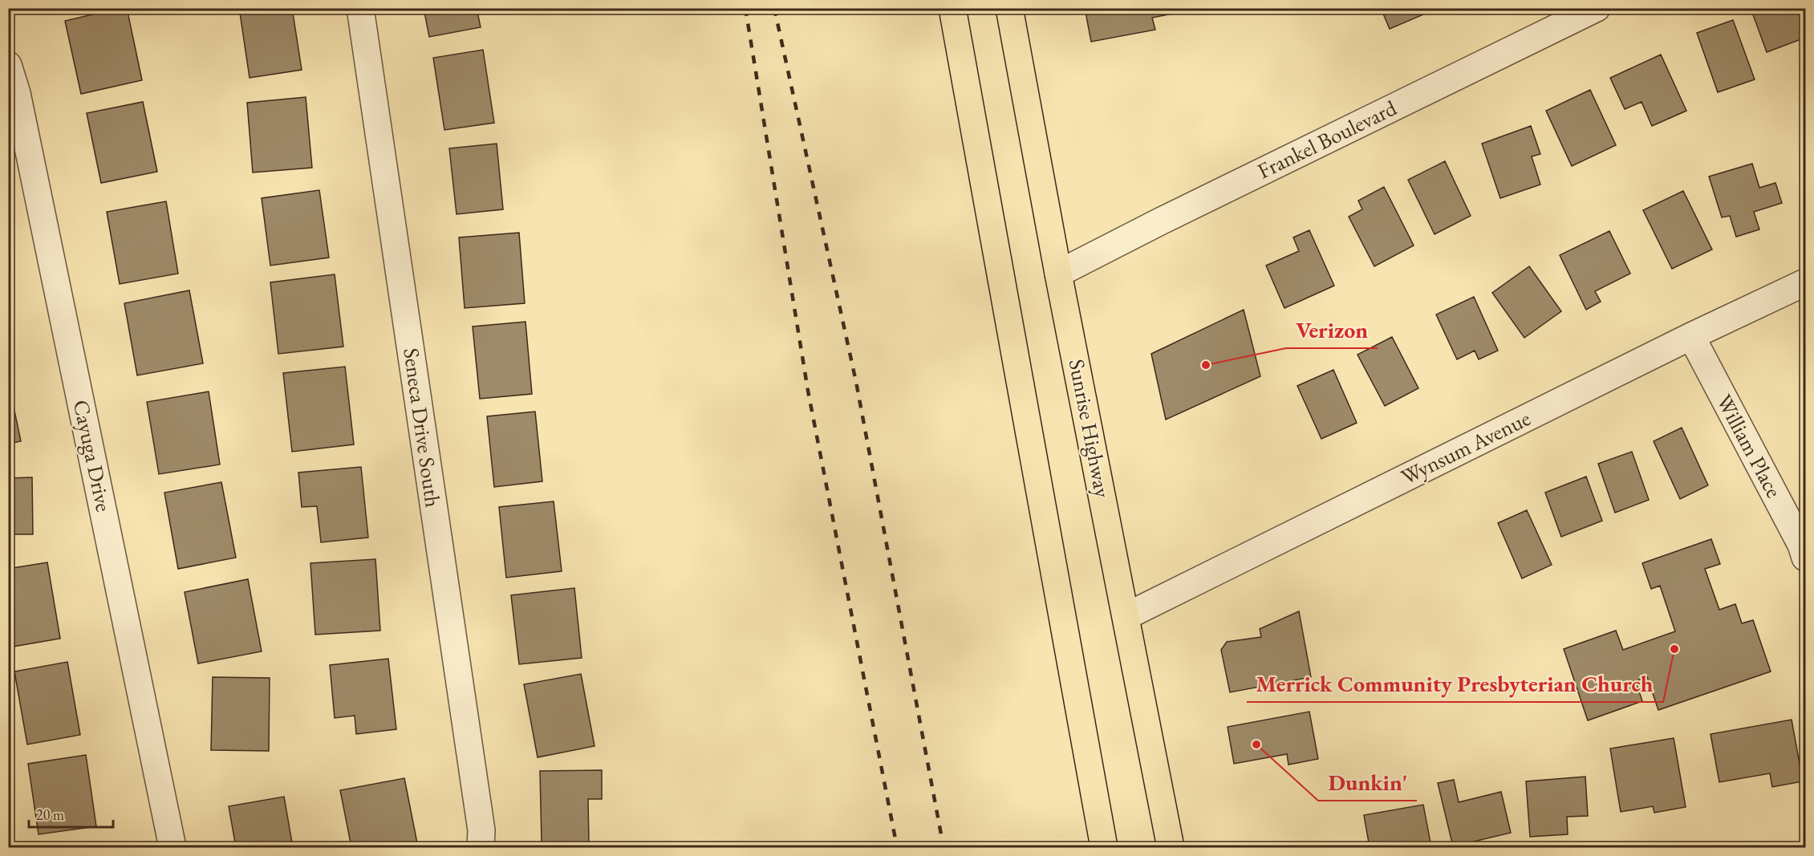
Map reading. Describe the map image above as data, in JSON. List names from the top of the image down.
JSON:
{
  "streets": {
    "highway": ["Sunrise Highway"],
    "street": [
      "Frankel Boulevard",
      "Seneca Drive South",
      "William Place",
      "Wynsum Avenue",
      "Cayuga Drive"
    ]
  },
  "crossings": [
    ["Frankel Boulevard", "Sunrise Highway"],
    ["Sunrise Highway", "Wynsum Avenue"],
    ["William Place", "Wynsum Avenue"]
  ],
  "places": ["Verizon", "Merrick Community Presbyterian Church", "Dunkin'"],
  "scale_bar": "20 m"
}
